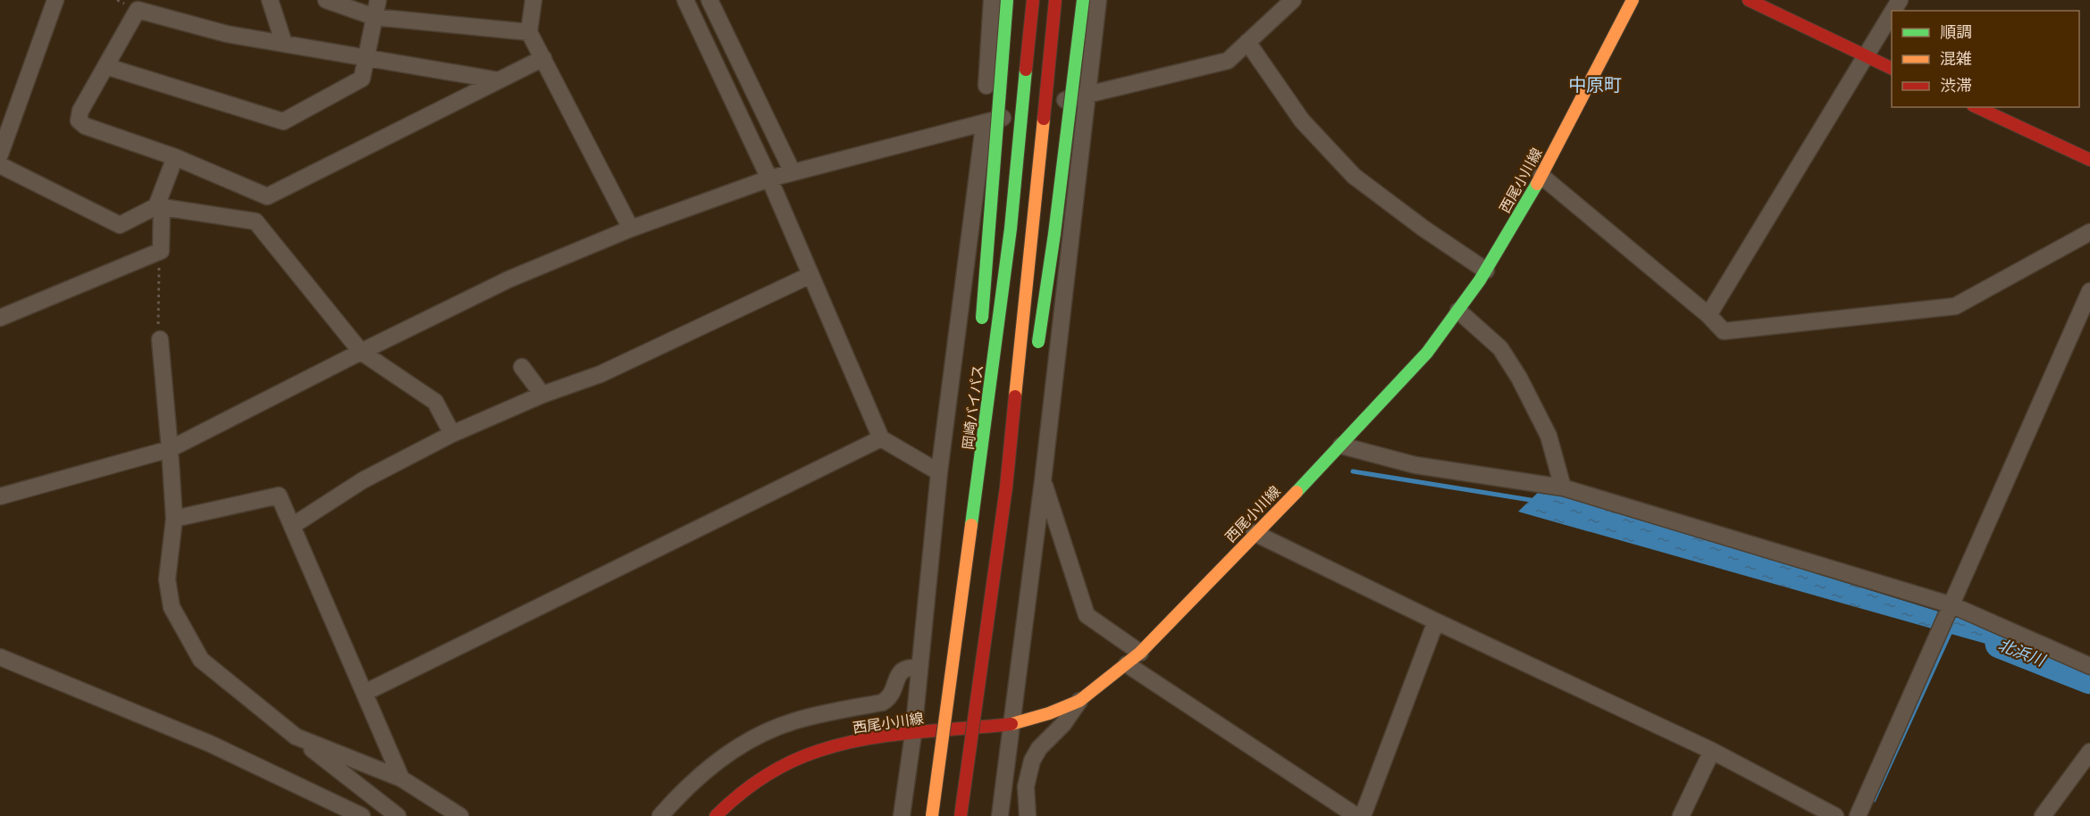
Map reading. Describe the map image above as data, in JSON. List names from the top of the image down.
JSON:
{
  "streets": {
    "main road": ["西尾小川線", "岡崎バイパス"]
  },
  "districts": ["中原町"],
  "water": ["北浜川"],
  "legend": ["順調", "混雑", "渋滞"]
}
